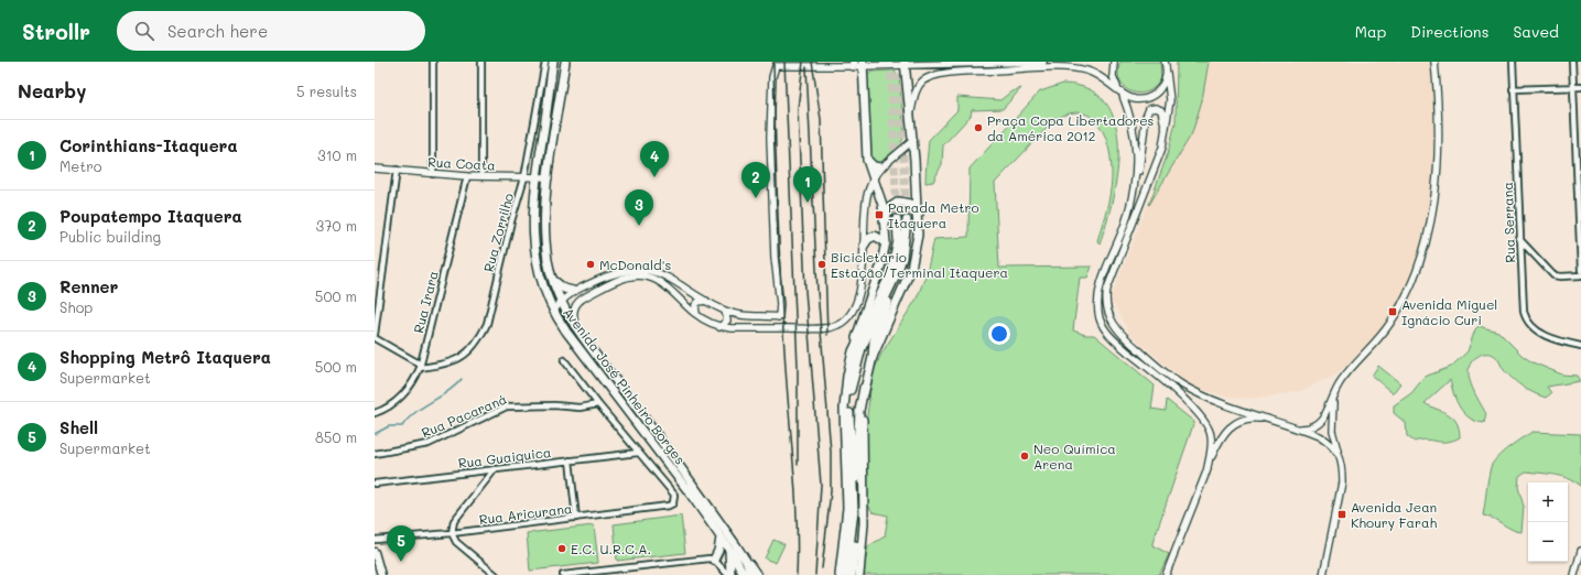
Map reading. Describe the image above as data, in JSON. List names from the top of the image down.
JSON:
{
  "streets": {
    "main road": ["Avenida José Pinheiro Borges"],
    "street": [
      "Rua Coata",
      "Rua Serrana",
      "Rua Zorrilho",
      "Rua Irara",
      "Rua Pacaraná",
      "Rua Guaiquica",
      "Rua Aricurana"
    ]
  },
  "crossings": [
    ["Rua Coata", "Rua Zorrilho"],
    ["Rua Coata", "Rua Irara"],
    ["Rua Coata", "Avenida José Pinheiro Borges"],
    ["Rua Zorrilho", "Rua Irara"],
    ["Rua Guaiquica", "Rua Aricurana"]
  ],
  "places": {
    "other": [
      "Praça Copa Libertadores da América 2012",
      "McDonald's",
      "Bicicletário Estação/Terminal Itaquera",
      "Neo Química Arena",
      "E.C. U.R.C.A."
    ],
    "transit": ["Parada Metro Itaquera", "Avenida Miguel Ignácio Curi", "Avenida Jean Khoury Farah"]
  },
  "page": {
    "header": "Strollr",
    "search": "Search here",
    "nav": ["Map", "Directions", "Saved"],
    "heading": ["Nearby", "5 results"],
    "list": [
      {
        "mark": "1",
        "name": "Corinthians-Itaquera",
        "note": "Metro",
        "value": "310 m"
      },
      {
        "mark": "2",
        "name": "Poupatempo Itaquera",
        "note": "Public building",
        "value": "370 m"
      },
      {
        "mark": "3",
        "name": "Renner",
        "note": "Shop",
        "value": "500 m"
      },
      {
        "mark": "4",
        "name": "Shopping Metrô Itaquera",
        "note": "Supermarket",
        "value": "500 m"
      },
      {
        "mark": "5",
        "name": "Shell",
        "note": "Supermarket",
        "value": "850 m"
      }
    ],
    "pins": [
      "4",
      "2",
      "1",
      "3",
      "5"
    ],
    "map_buttons": ["+", "−"]
  }
}
